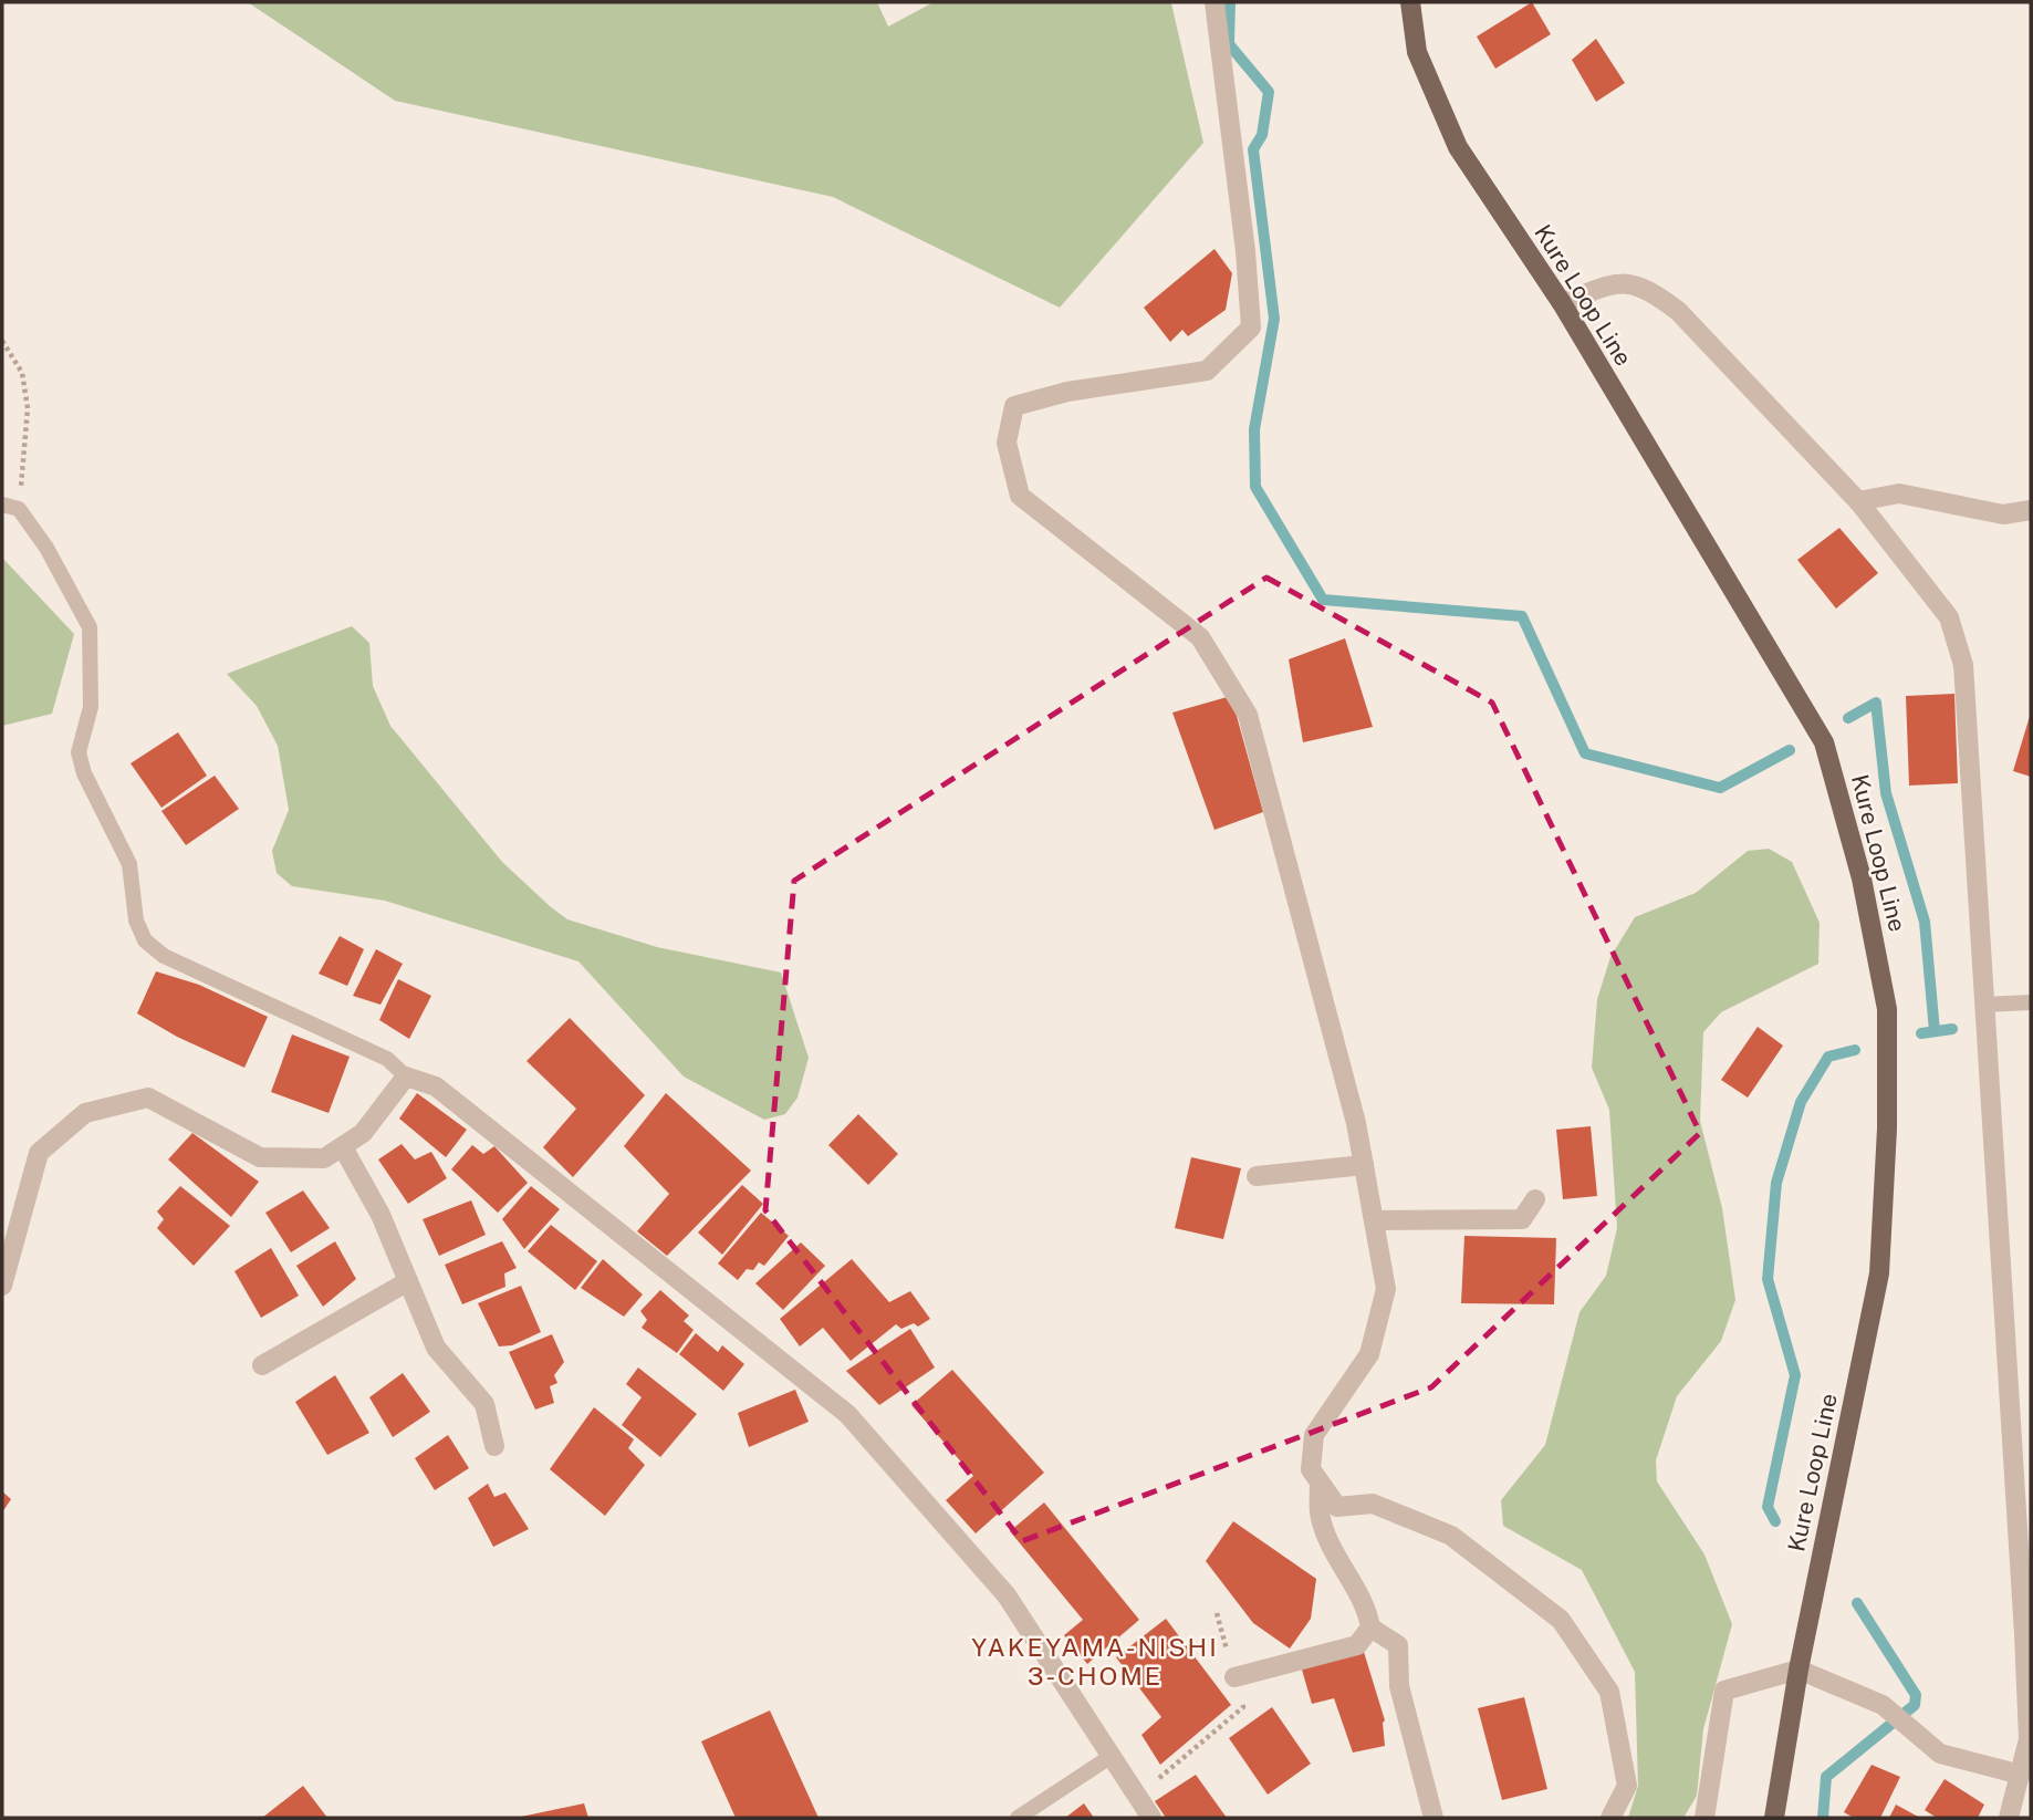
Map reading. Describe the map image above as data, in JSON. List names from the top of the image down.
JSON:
{
  "streets": {
    "main road": ["Kure Loop Line"]
  },
  "districts": ["YAKEYAMA-NISHI 3-CHOME"]
}
